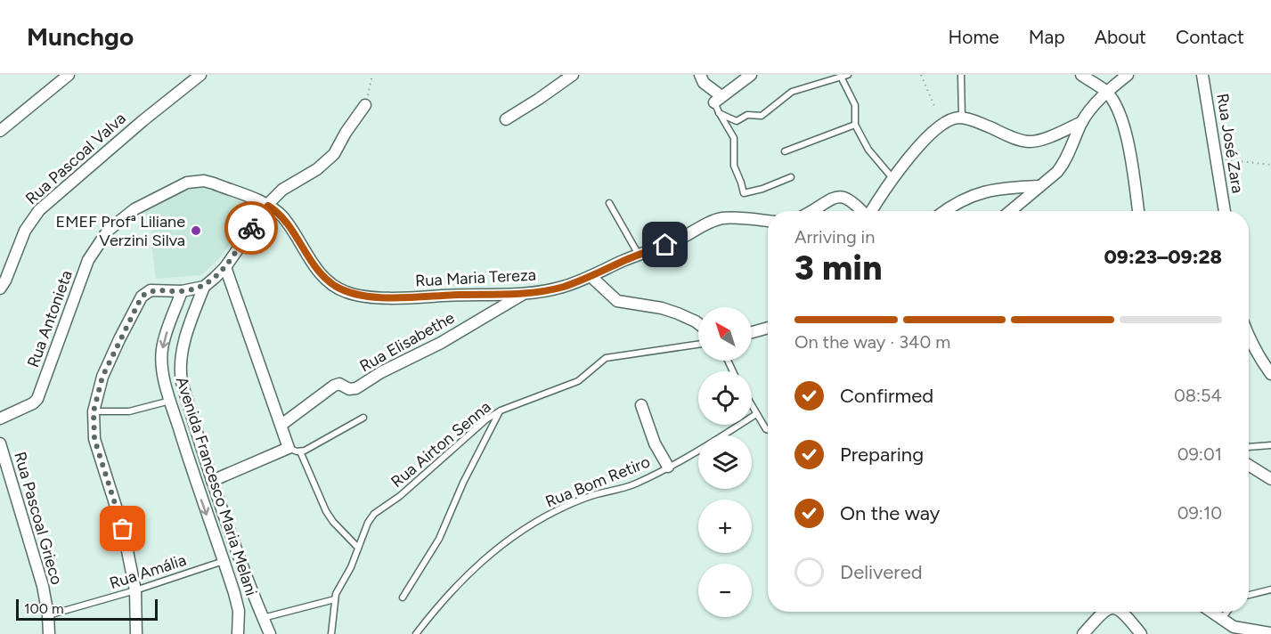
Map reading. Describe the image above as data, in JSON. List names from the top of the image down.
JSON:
{
  "streets": {
    "street": [
      "Rua José Zara",
      "Rua Pascoal Valva",
      "Rua Maria Tereza",
      "Rua Antonieta",
      "Rua Elisabethe",
      "Avenida Francesco Maria Melani",
      "Rua Pascoal Grieco"
    ],
    "lane": ["Rua Airton Senna", "Rua Bom Retiro", "Rua Amália"]
  },
  "crossings": [
    ["Rua Maria Tereza", "Rua Antonieta"],
    ["Rua Maria Tereza", "Rua Elisabethe"],
    ["Avenida Francesco Maria Melani", "Rua Amália"],
    ["Rua Pascoal Grieco", "Rua Amália"]
  ],
  "places": ["EMEF Profª Liliane Verzini Silva"],
  "scale_bar": "100 m",
  "north": "top left",
  "page": {
    "header": "Munchgo",
    "nav": [
      "Home",
      "Map",
      "About",
      "Contact"
    ],
    "heading": ["3 min", "Arriving in", "09:23–09:28"],
    "bar": "On the way · 340 m",
    "map_buttons": ["+", "−"],
    "list": [
      ["Confirmed", "08:54"],
      ["Preparing", "09:01"],
      ["On the way", "09:10"],
      "Delivered"
    ],
    "scale": "100 m"
  }
}
